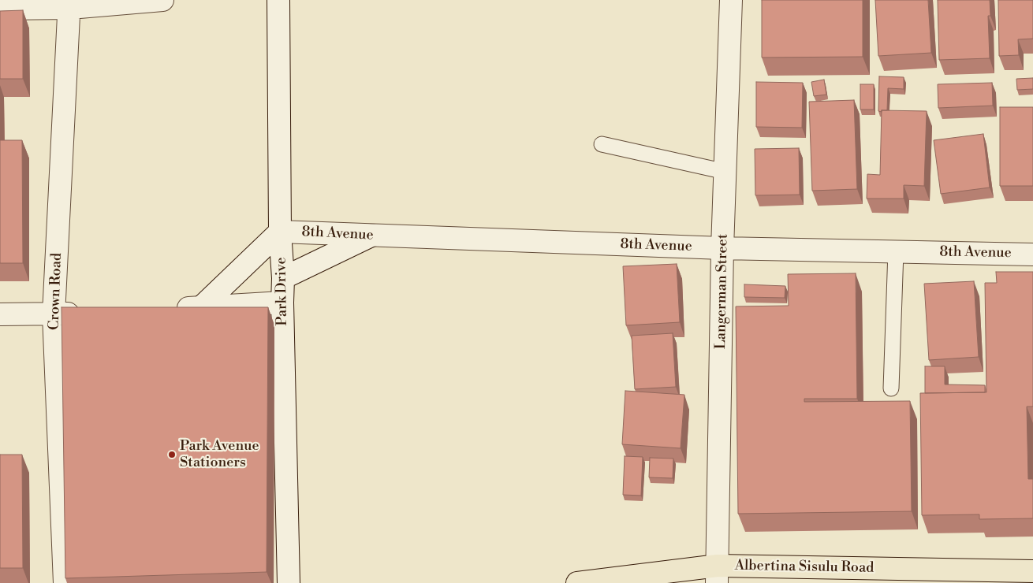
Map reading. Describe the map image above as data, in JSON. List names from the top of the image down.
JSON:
{
  "streets": {
    "main road": ["Albertina Sisulu Road"],
    "street": [
      "8th Avenue",
      "Crown Road",
      "Park Drive",
      "Langerman Street"
    ]
  },
  "crossings": [
    ["8th Avenue", "Park Drive"],
    ["8th Avenue", "Langerman Street"],
    ["Langerman Street", "Albertina Sisulu Road"]
  ],
  "places": ["Park Avenue Stationers"]
}
